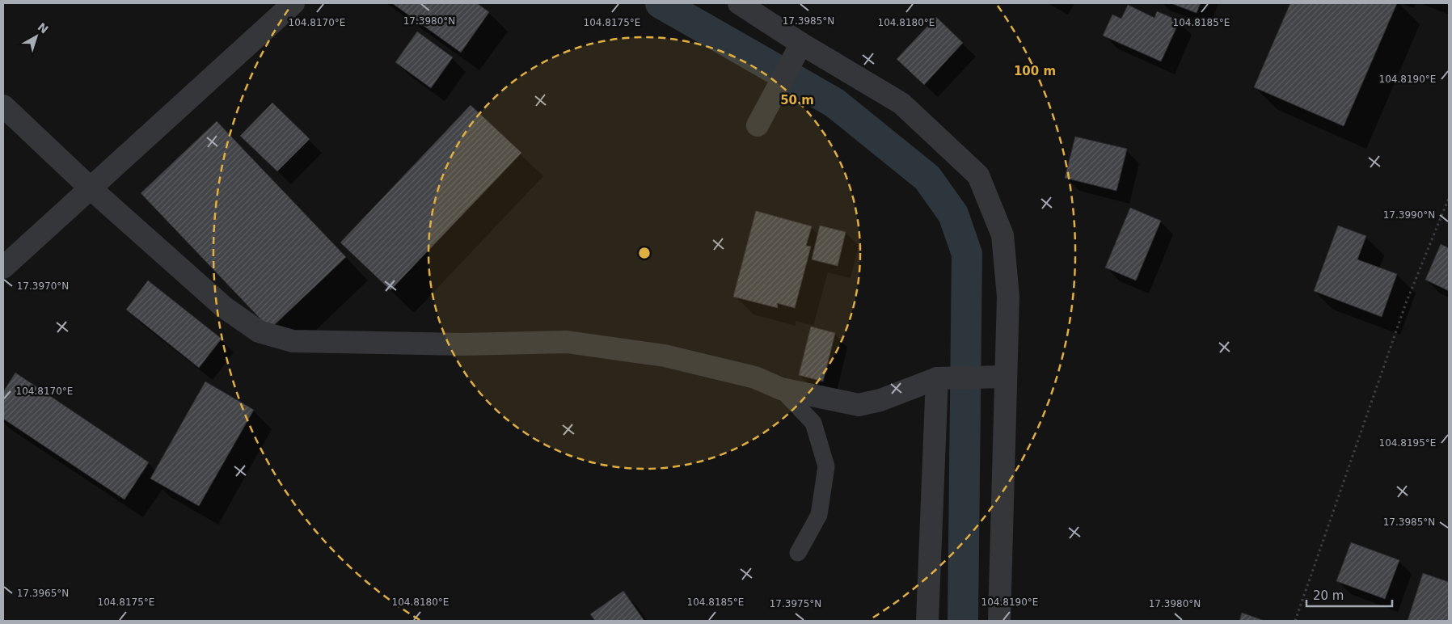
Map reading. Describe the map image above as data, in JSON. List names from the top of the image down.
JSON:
{
  "scale_bar": "20 m",
  "north": "top right",
  "coordinates": [
    "17.3980°N",
    "17.3985°N",
    "104.8170°E",
    "104.8175°E",
    "104.8180°E",
    "104.8185°E",
    "104.8190°E",
    "17.3990°N",
    "17.3970°N",
    "104.8195°E",
    "17.3965°N",
    "17.3975°N"
  ],
  "rings": ["100 m", "50 m"]
}
